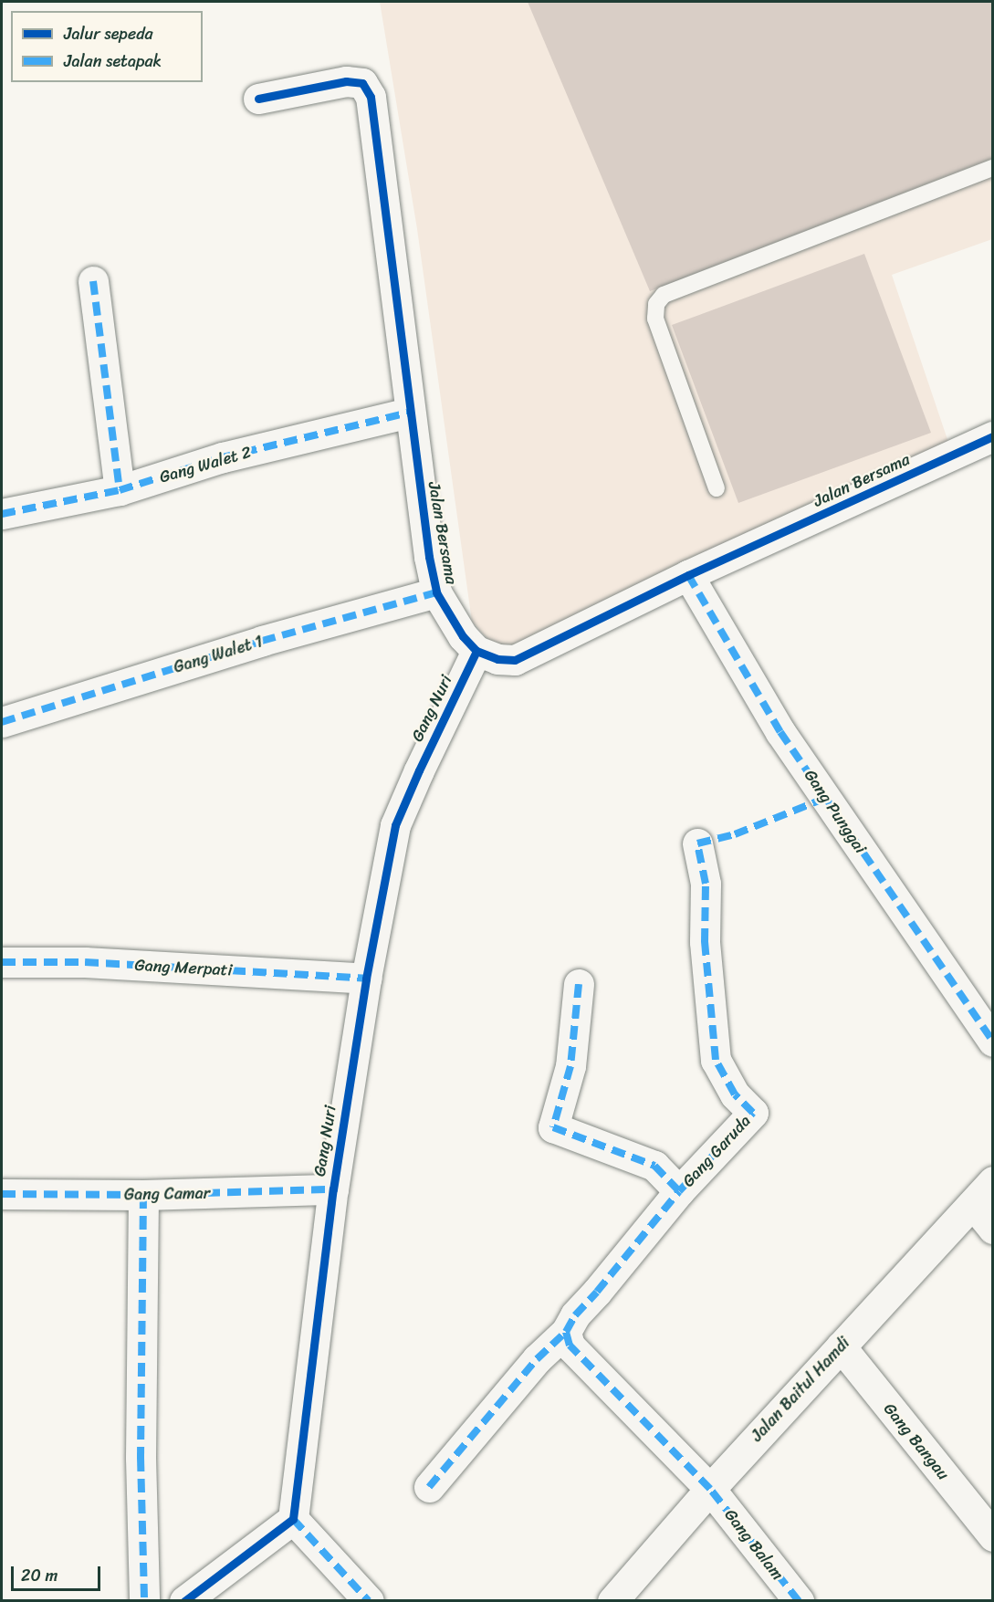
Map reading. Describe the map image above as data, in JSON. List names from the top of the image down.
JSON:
{
  "streets": {
    "street": [
      "Gang Walet 2",
      "Jalan Bersama",
      "Gang Walet 1",
      "Gang Nuri",
      "Gang Punggai",
      "Gang Merpati",
      "Gang Garuda",
      "Gang Camar",
      "Jalan Baitul Hamdi",
      "Gang Bangau",
      "Gang Balam"
    ]
  },
  "crossings": [
    ["Gang Walet 2", "Jalan Bersama"],
    ["Jalan Bersama", "Gang Walet 1"],
    ["Jalan Bersama", "Gang Nuri"],
    ["Jalan Bersama", "Gang Punggai"],
    ["Gang Nuri", "Gang Merpati"],
    ["Gang Nuri", "Gang Camar"],
    ["Jalan Baitul Hamdi", "Gang Bangau"],
    ["Jalan Baitul Hamdi", "Gang Balam"]
  ],
  "legend": ["Jalur sepeda", "Jalan setapak"],
  "scale_bar": "20 m"
}
